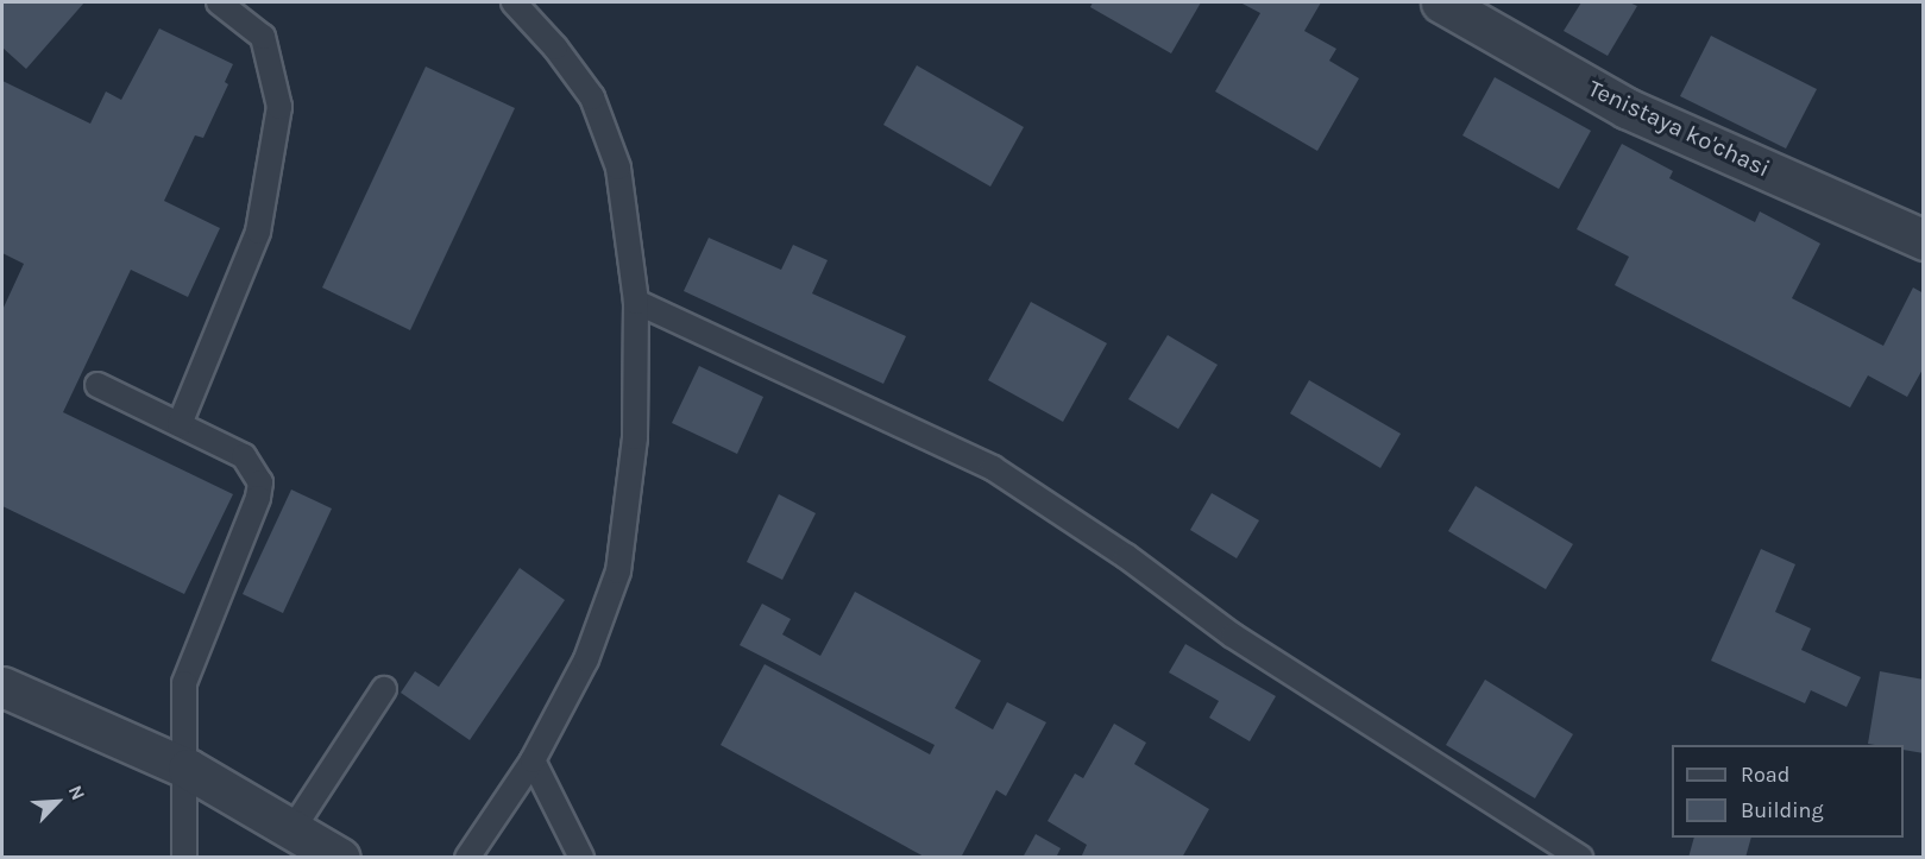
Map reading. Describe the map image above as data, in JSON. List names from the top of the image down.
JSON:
{
  "streets": {
    "street": ["Tenistaya ko'chasi"]
  },
  "legend": ["Road", "Building"],
  "north": "top right"
}
